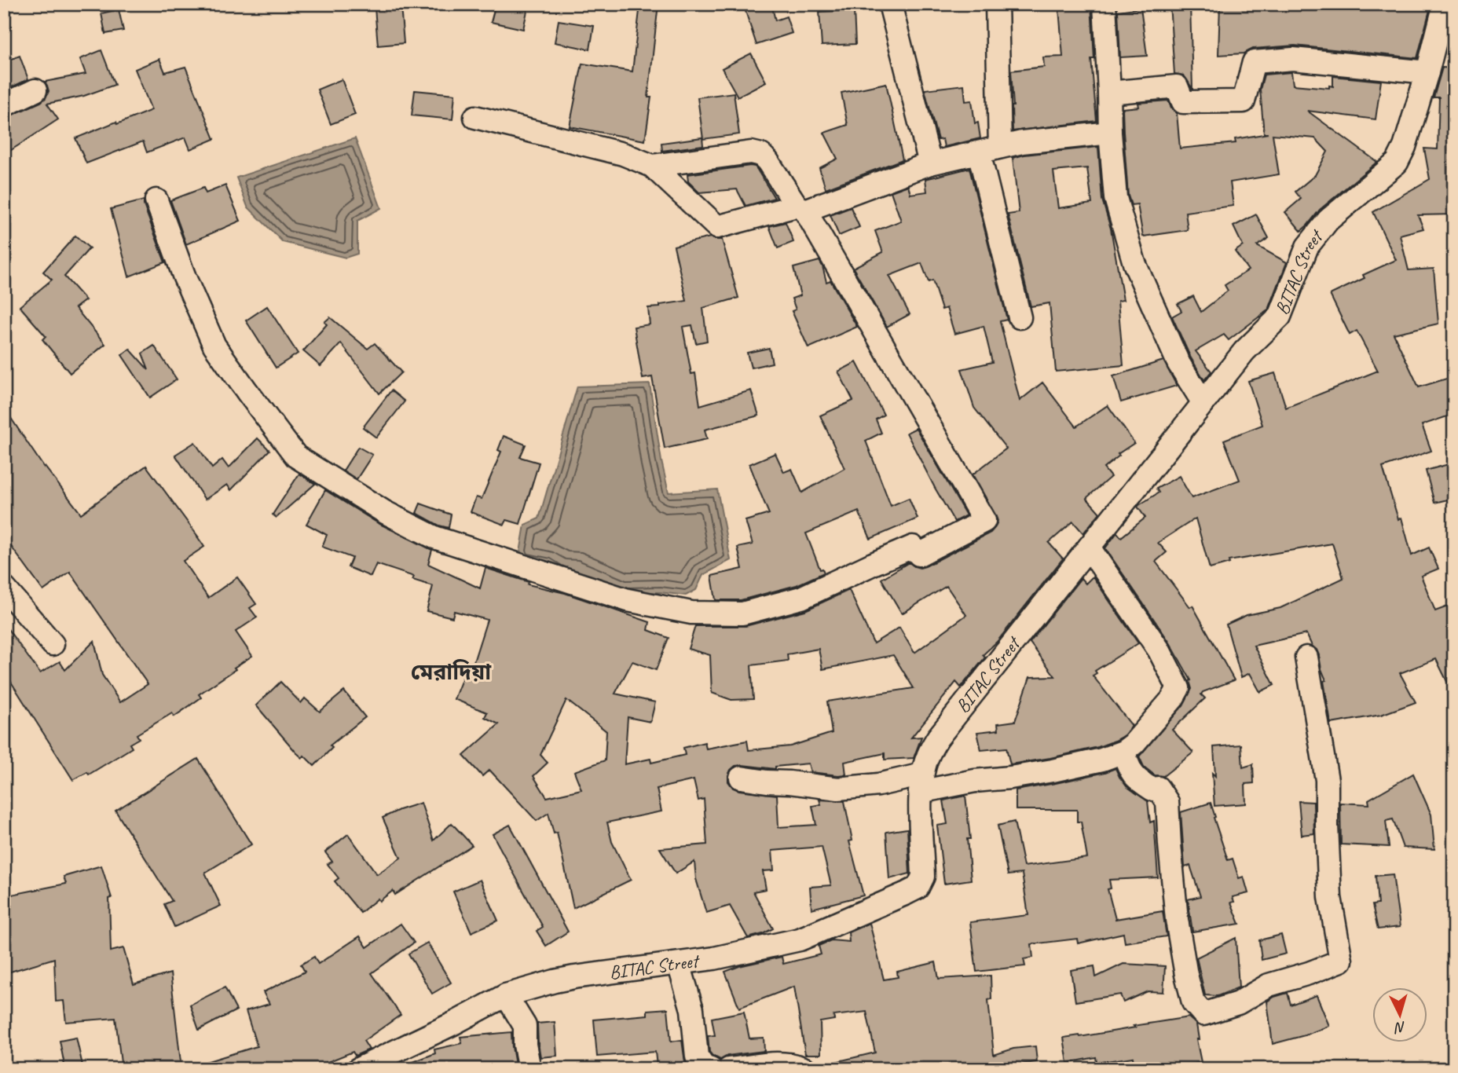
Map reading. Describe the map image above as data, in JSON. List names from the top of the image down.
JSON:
{
  "streets": {
    "street": ["BITAC Street"]
  },
  "districts": ["মেরাদিয়া"],
  "north": "bottom"
}
